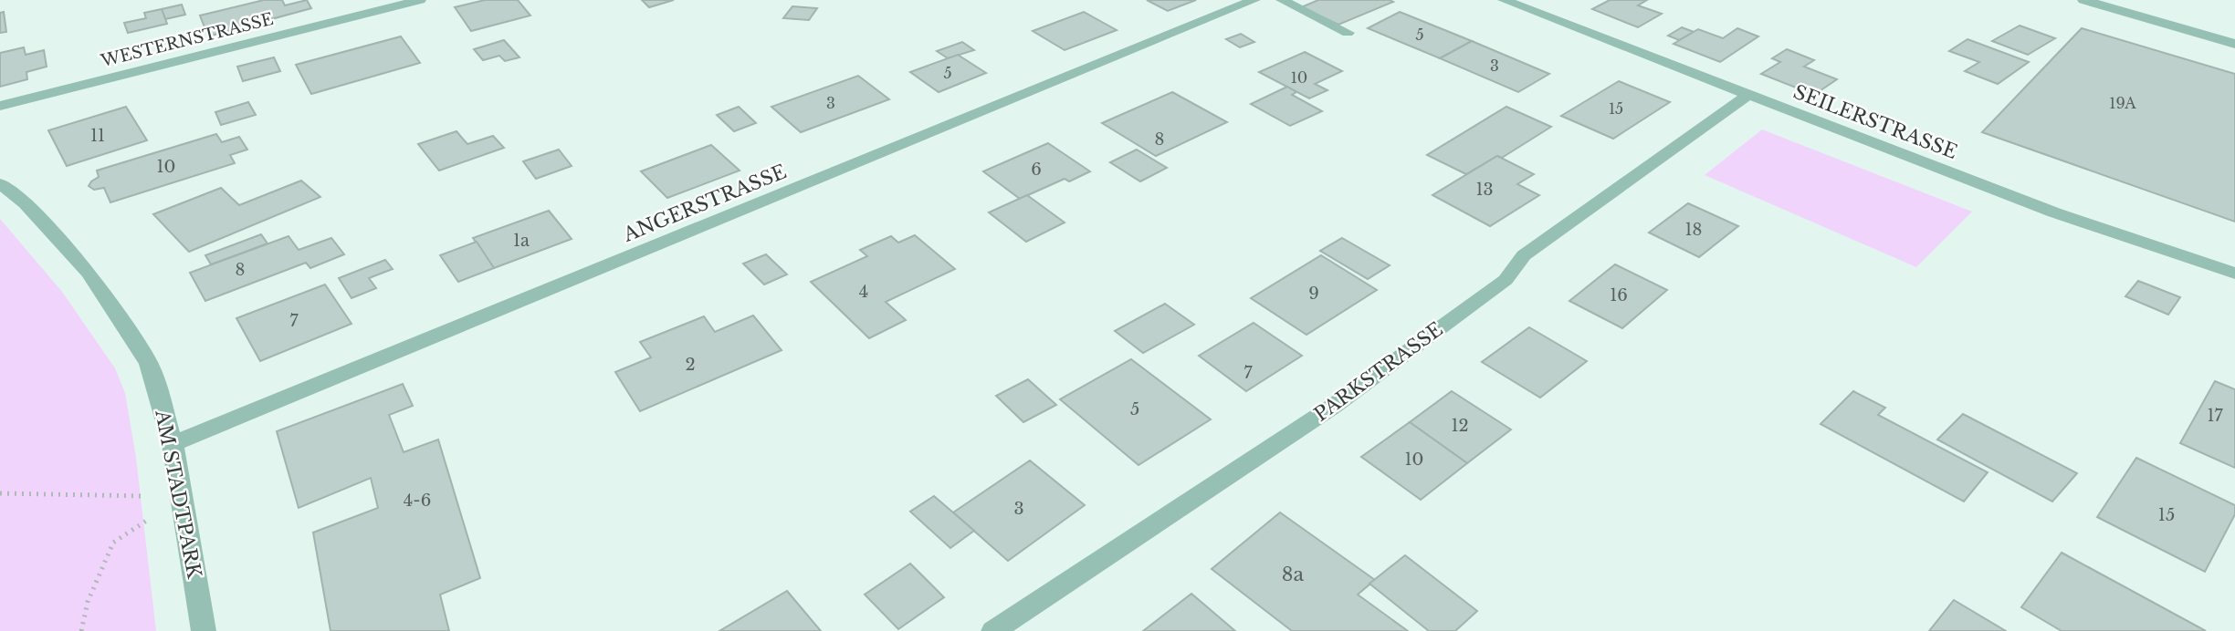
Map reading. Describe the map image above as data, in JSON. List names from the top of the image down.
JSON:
{
  "streets": {
    "street": [
      "WESTERNSTRASSE",
      "SEILERSTRASSE",
      "ANGERSTRASSE",
      "PARKSTRASSE",
      "AM STADTPARK"
    ]
  },
  "crossings": [
    ["SEILERSTRASSE", "PARKSTRASSE"],
    ["ANGERSTRASSE", "AM STADTPARK"]
  ],
  "house_numbers": [
    "5",
    "3",
    "5",
    "10",
    "3",
    "19A",
    "15",
    "11",
    "8",
    "10",
    "6",
    "13",
    "18",
    "1a",
    "8",
    "4",
    "9",
    "16",
    "7",
    "2",
    "7",
    "5",
    "17",
    "12",
    "10",
    "4-6",
    "3",
    "15",
    "8a"
  ]
}
